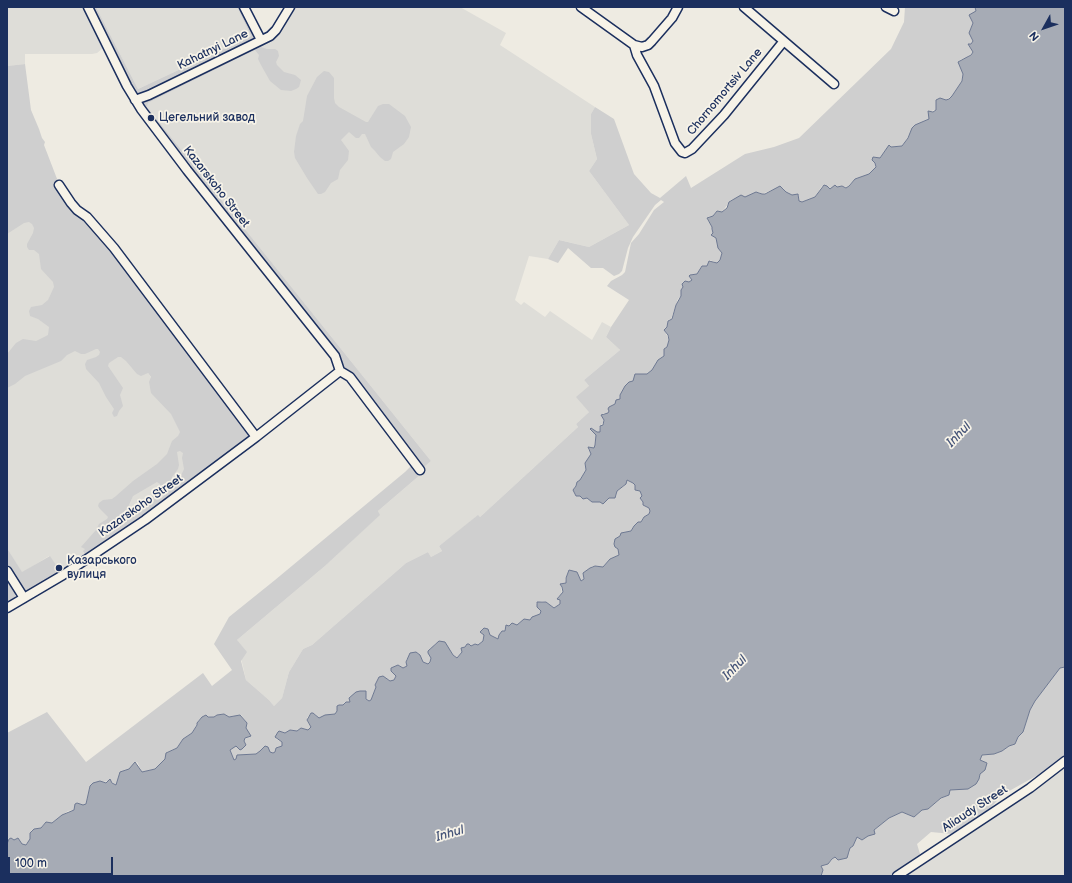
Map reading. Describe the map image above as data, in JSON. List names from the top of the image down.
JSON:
{
  "streets": {
    "street": [
      "Kahatnyi Lane",
      "Chornomortsiv Lane",
      "Kazarskoho Street",
      "Aliaudy Street"
    ]
  },
  "crossings": [
    ["Kahatnyi Lane", "Kazarskoho Street"]
  ],
  "water": ["Inhul"],
  "places": ["Цегельний завод", "Казарського вулиця"],
  "scale_bar": "100 m",
  "north": "bottom left"
}
